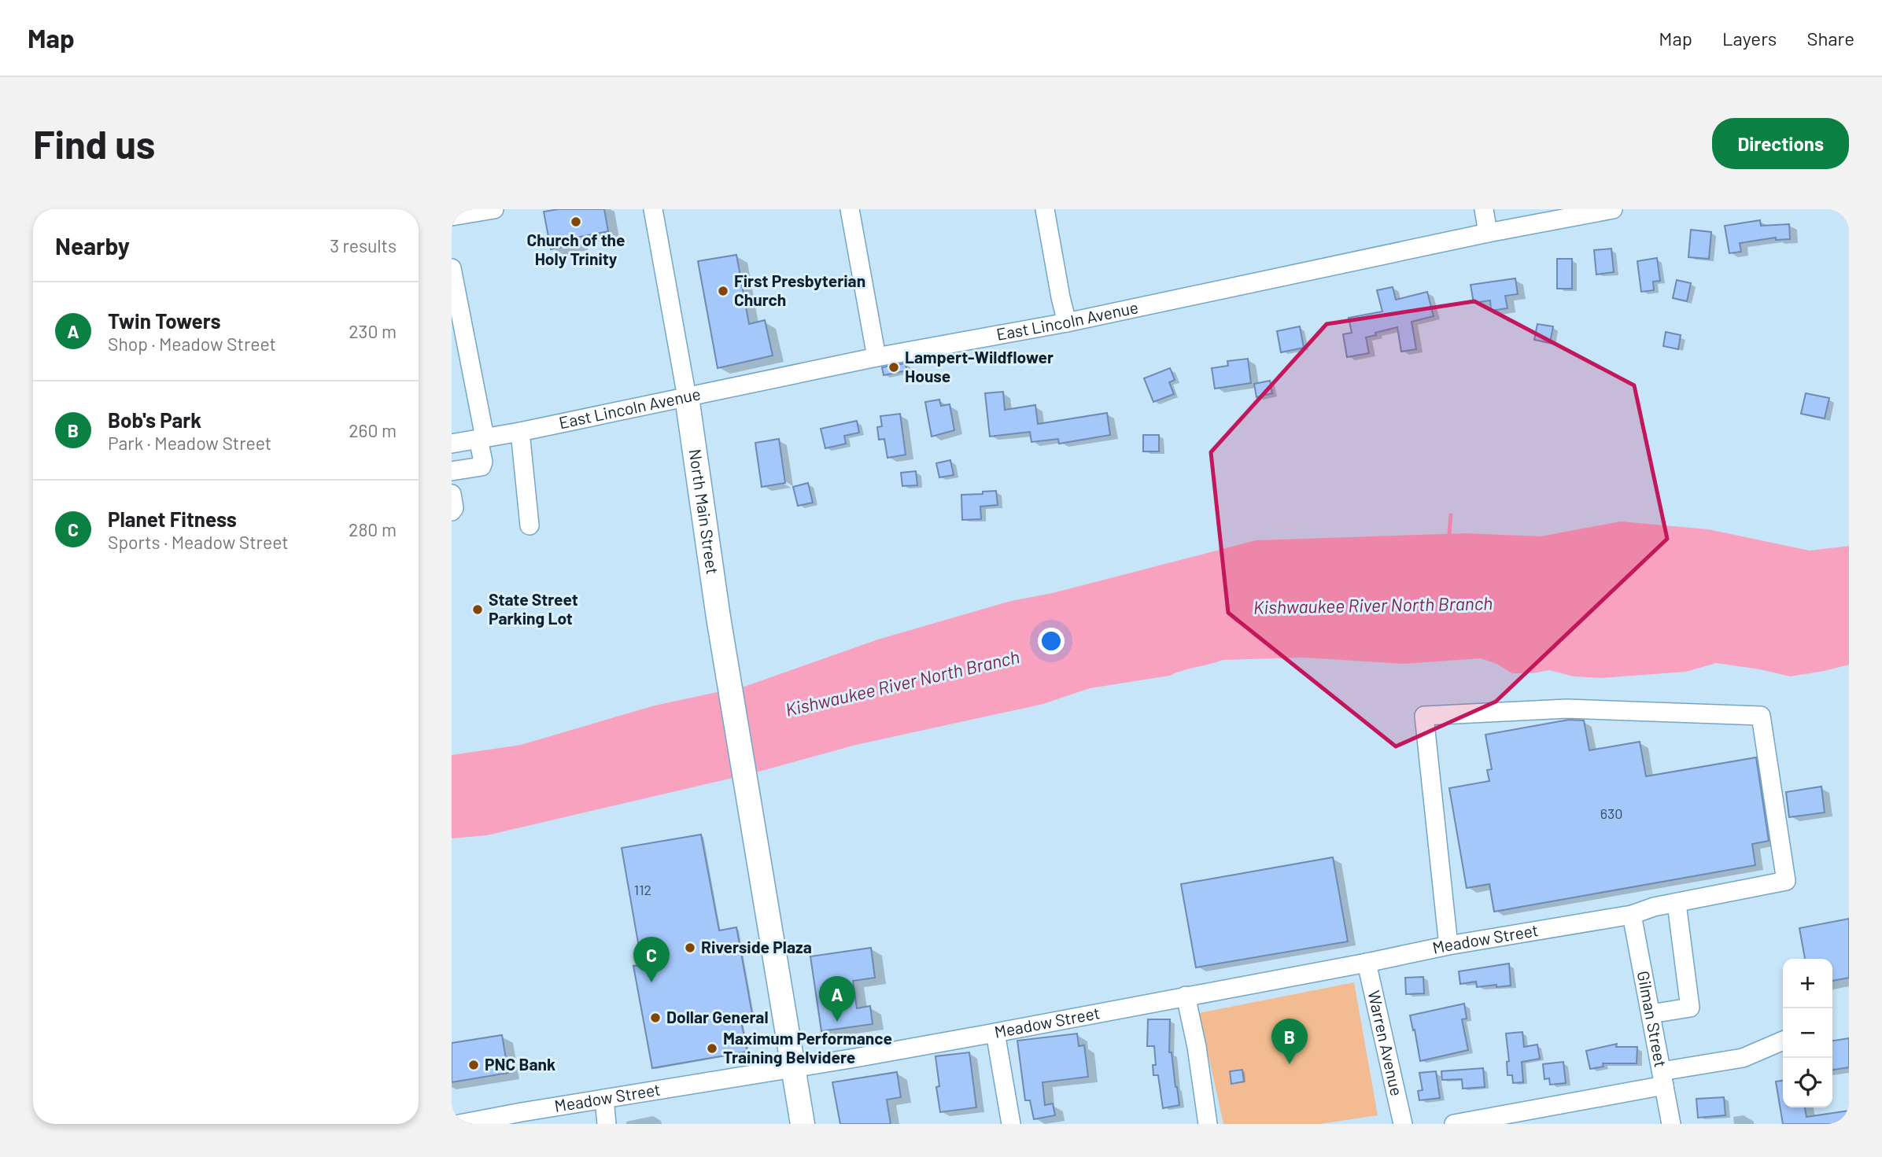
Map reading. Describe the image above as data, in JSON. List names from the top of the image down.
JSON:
{
  "streets": {
    "main road": ["North Main Street"],
    "street": [
      "East Lincoln Avenue",
      "Meadow Street",
      "Gilman Street",
      "Warren Avenue"
    ]
  },
  "crossings": [
    ["East Lincoln Avenue", "North Main Street"],
    ["North Main Street", "Meadow Street"],
    ["Meadow Street", "Gilman Street"],
    ["Meadow Street", "Warren Avenue"]
  ],
  "water": ["Kishwaukee River North Branch"],
  "places": [
    "Church of the Holy Trinity",
    "First Presbyterian Church",
    "Lampert-Wildflower House",
    "State Street Parking Lot",
    "Riverside Plaza",
    "Dollar General",
    "Maximum Performance Training Belvidere",
    "PNC Bank"
  ],
  "house_numbers": ["630", "112"],
  "page": {
    "header": "Map",
    "nav": ["Map", "Layers", "Share"],
    "buttons": "Directions",
    "title": "Find us",
    "heading": ["Nearby", "3 results"],
    "list": [
      {
        "mark": "A",
        "name": "Twin Towers",
        "note": "Shop · Meadow Street",
        "value": "230 m"
      },
      {
        "mark": "B",
        "name": "Bob's Park",
        "note": "Park · Meadow Street",
        "value": "260 m"
      },
      {
        "mark": "C",
        "name": "Planet Fitness",
        "note": "Sports · Meadow Street",
        "value": "280 m"
      }
    ],
    "pins": ["C", "A", "B"],
    "map_buttons": ["+", "−"]
  }
}
